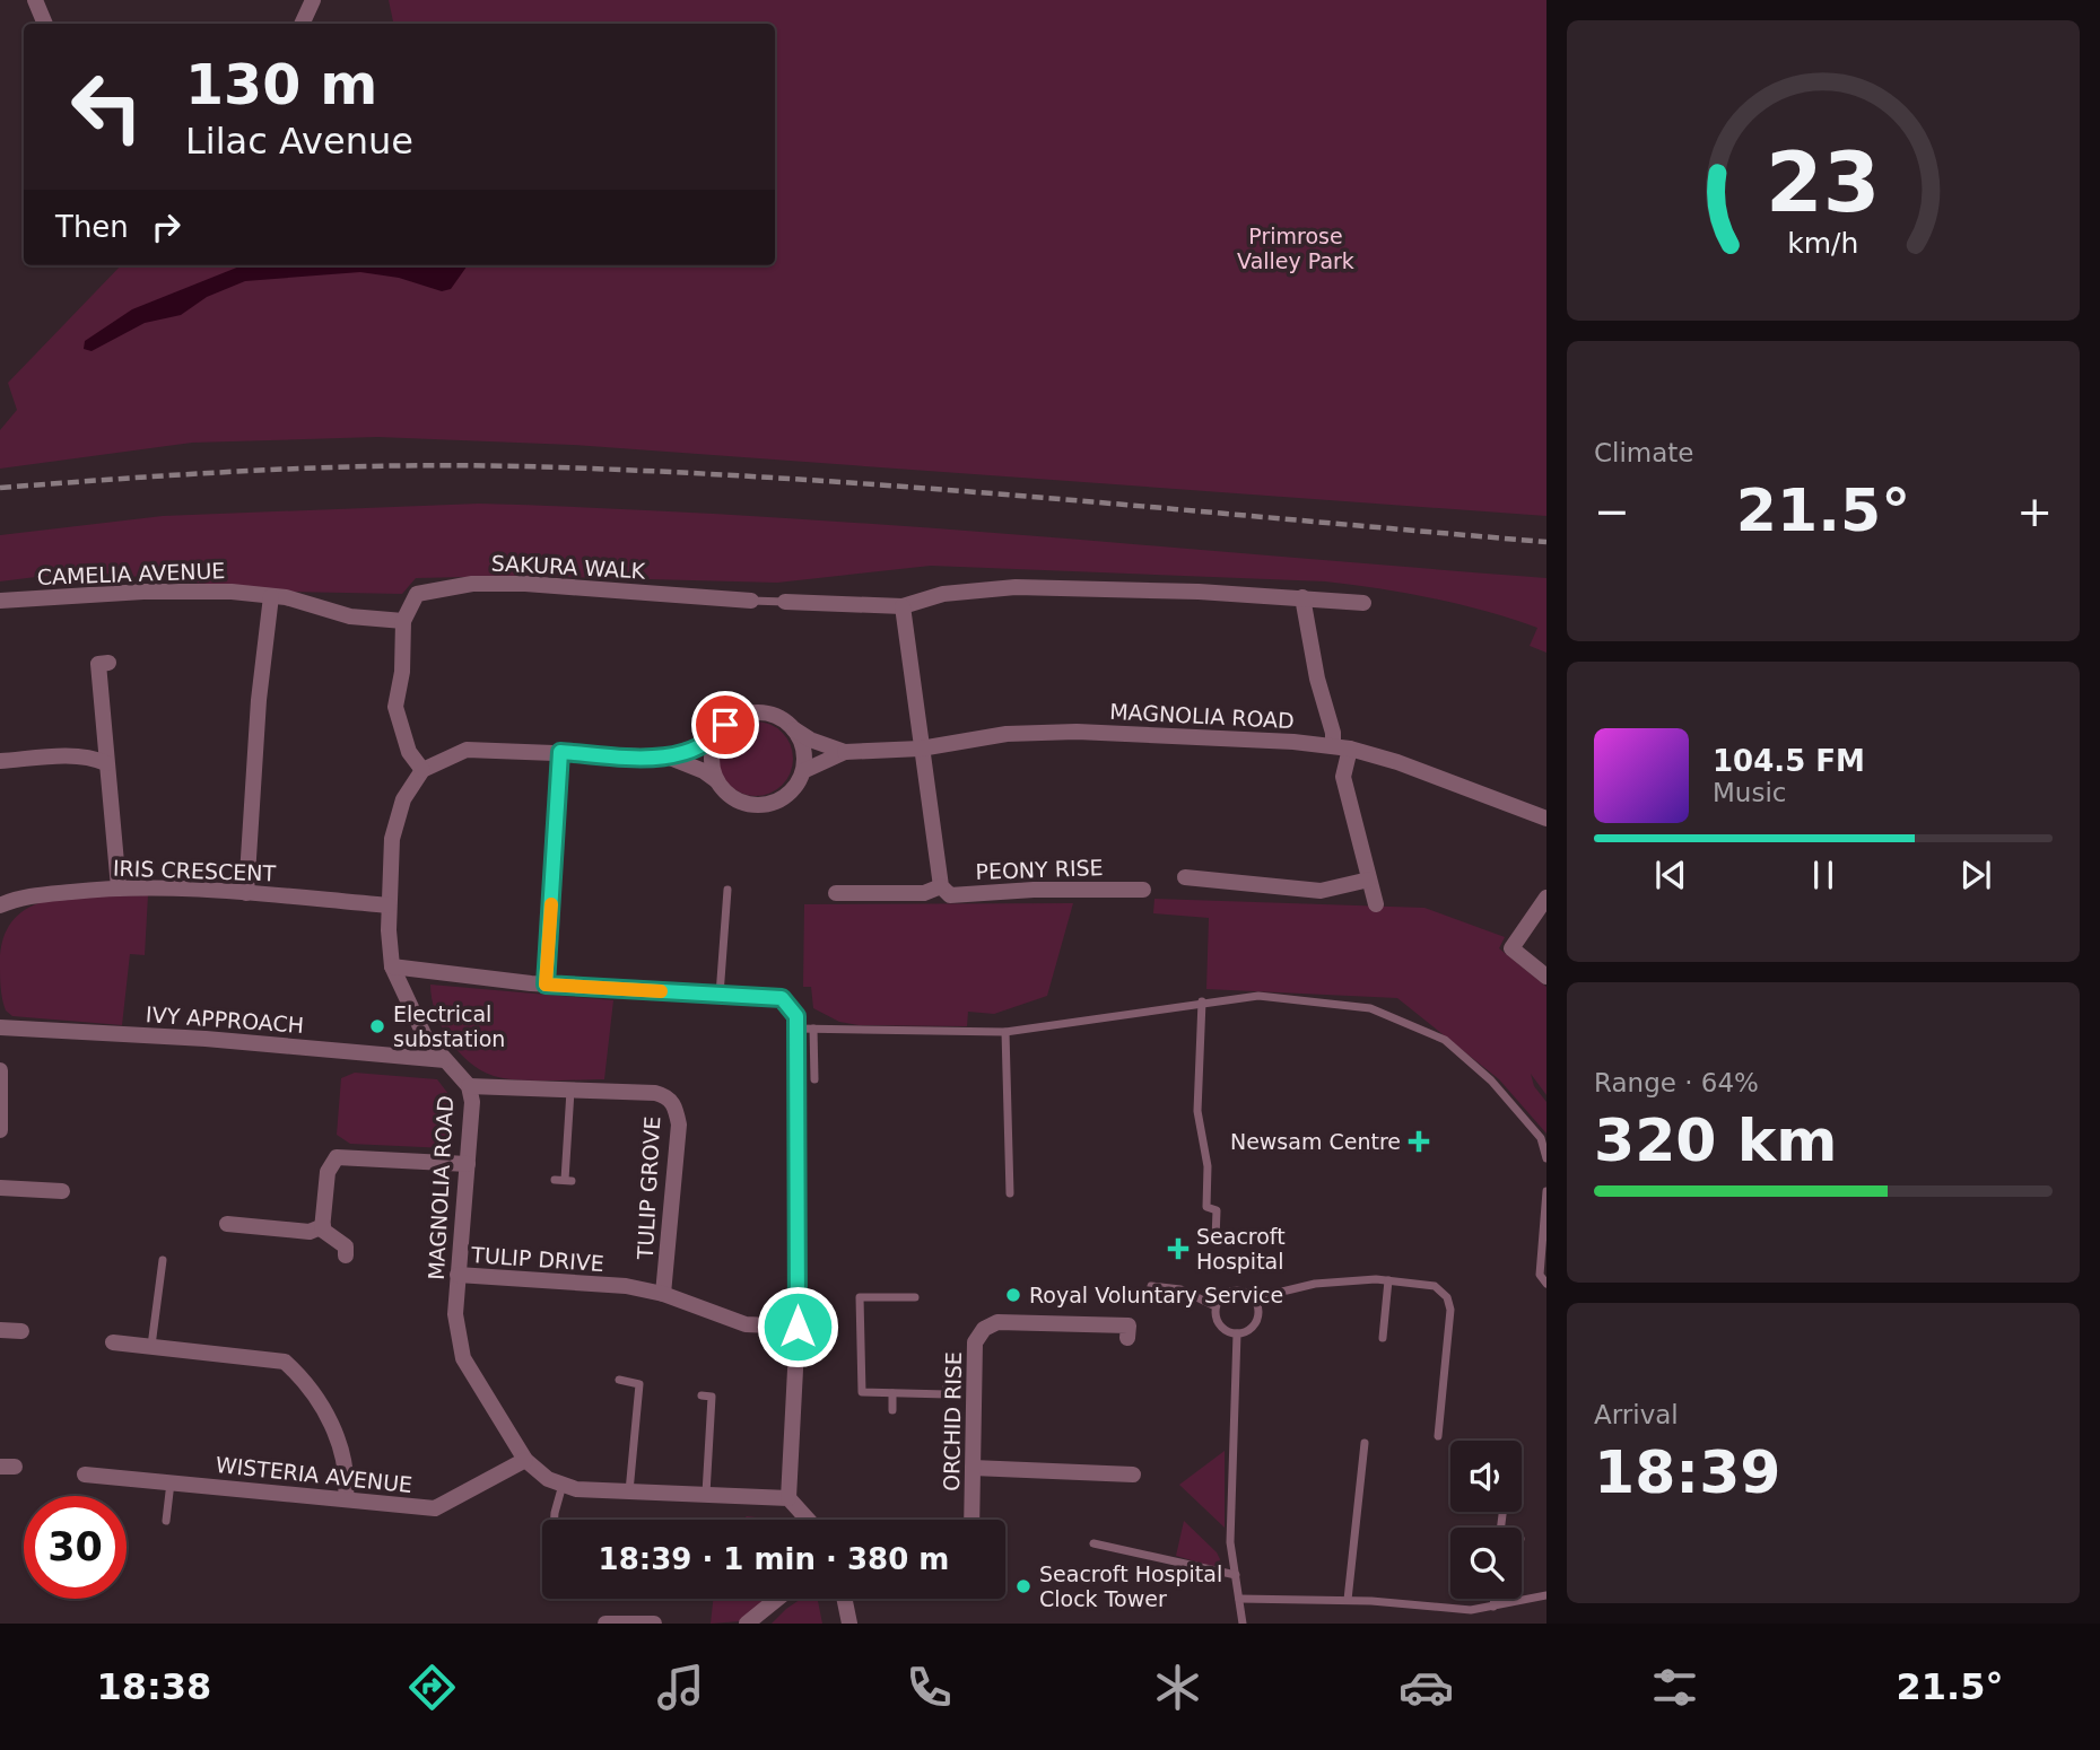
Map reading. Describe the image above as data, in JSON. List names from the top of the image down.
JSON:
{
  "streets": {
    "street": [
      "SAKURA WALK",
      "CAMELIA AVENUE",
      "MAGNOLIA ROAD",
      "PEONY RISE",
      "IRIS CRESCENT",
      "IVY APPROACH",
      "TULIP GROVE",
      "TULIP DRIVE",
      "ORCHID RISE",
      "WISTERIA AVENUE"
    ]
  },
  "crossings": [
    ["SAKURA WALK", "CAMELIA AVENUE"],
    ["MAGNOLIA ROAD", "IRIS CRESCENT"],
    ["MAGNOLIA ROAD", "IVY APPROACH"],
    ["MAGNOLIA ROAD", "TULIP GROVE"],
    ["MAGNOLIA ROAD", "TULIP DRIVE"],
    ["MAGNOLIA ROAD", "WISTERIA AVENUE"],
    ["TULIP GROVE", "TULIP DRIVE"]
  ],
  "parks": ["Primrose Valley Park"],
  "places": {
    "other": ["Electrical substation", "Royal Voluntary Service", "Seacroft Hospital Clock Tower"],
    "health": ["Newsam Centre", "Seacroft Hospital"]
  },
  "page": {
    "turn": ["130 m", "Lilac Avenue"],
    "then": "Then",
    "tile": [
      "Climate",
      ["Range · 64%", "320 km"],
      ["Arrival", "18:39"]
    ],
    "heat": ["−", "21.5°", "+"],
    "song": ["104.5 FM", "Music"],
    "limit": "30",
    "trip": "18:39 · 1 min · 380 m",
    "tabs": ["18:38", "21.5°"],
    "gauge": ["23", "km/h"]
  }
}
